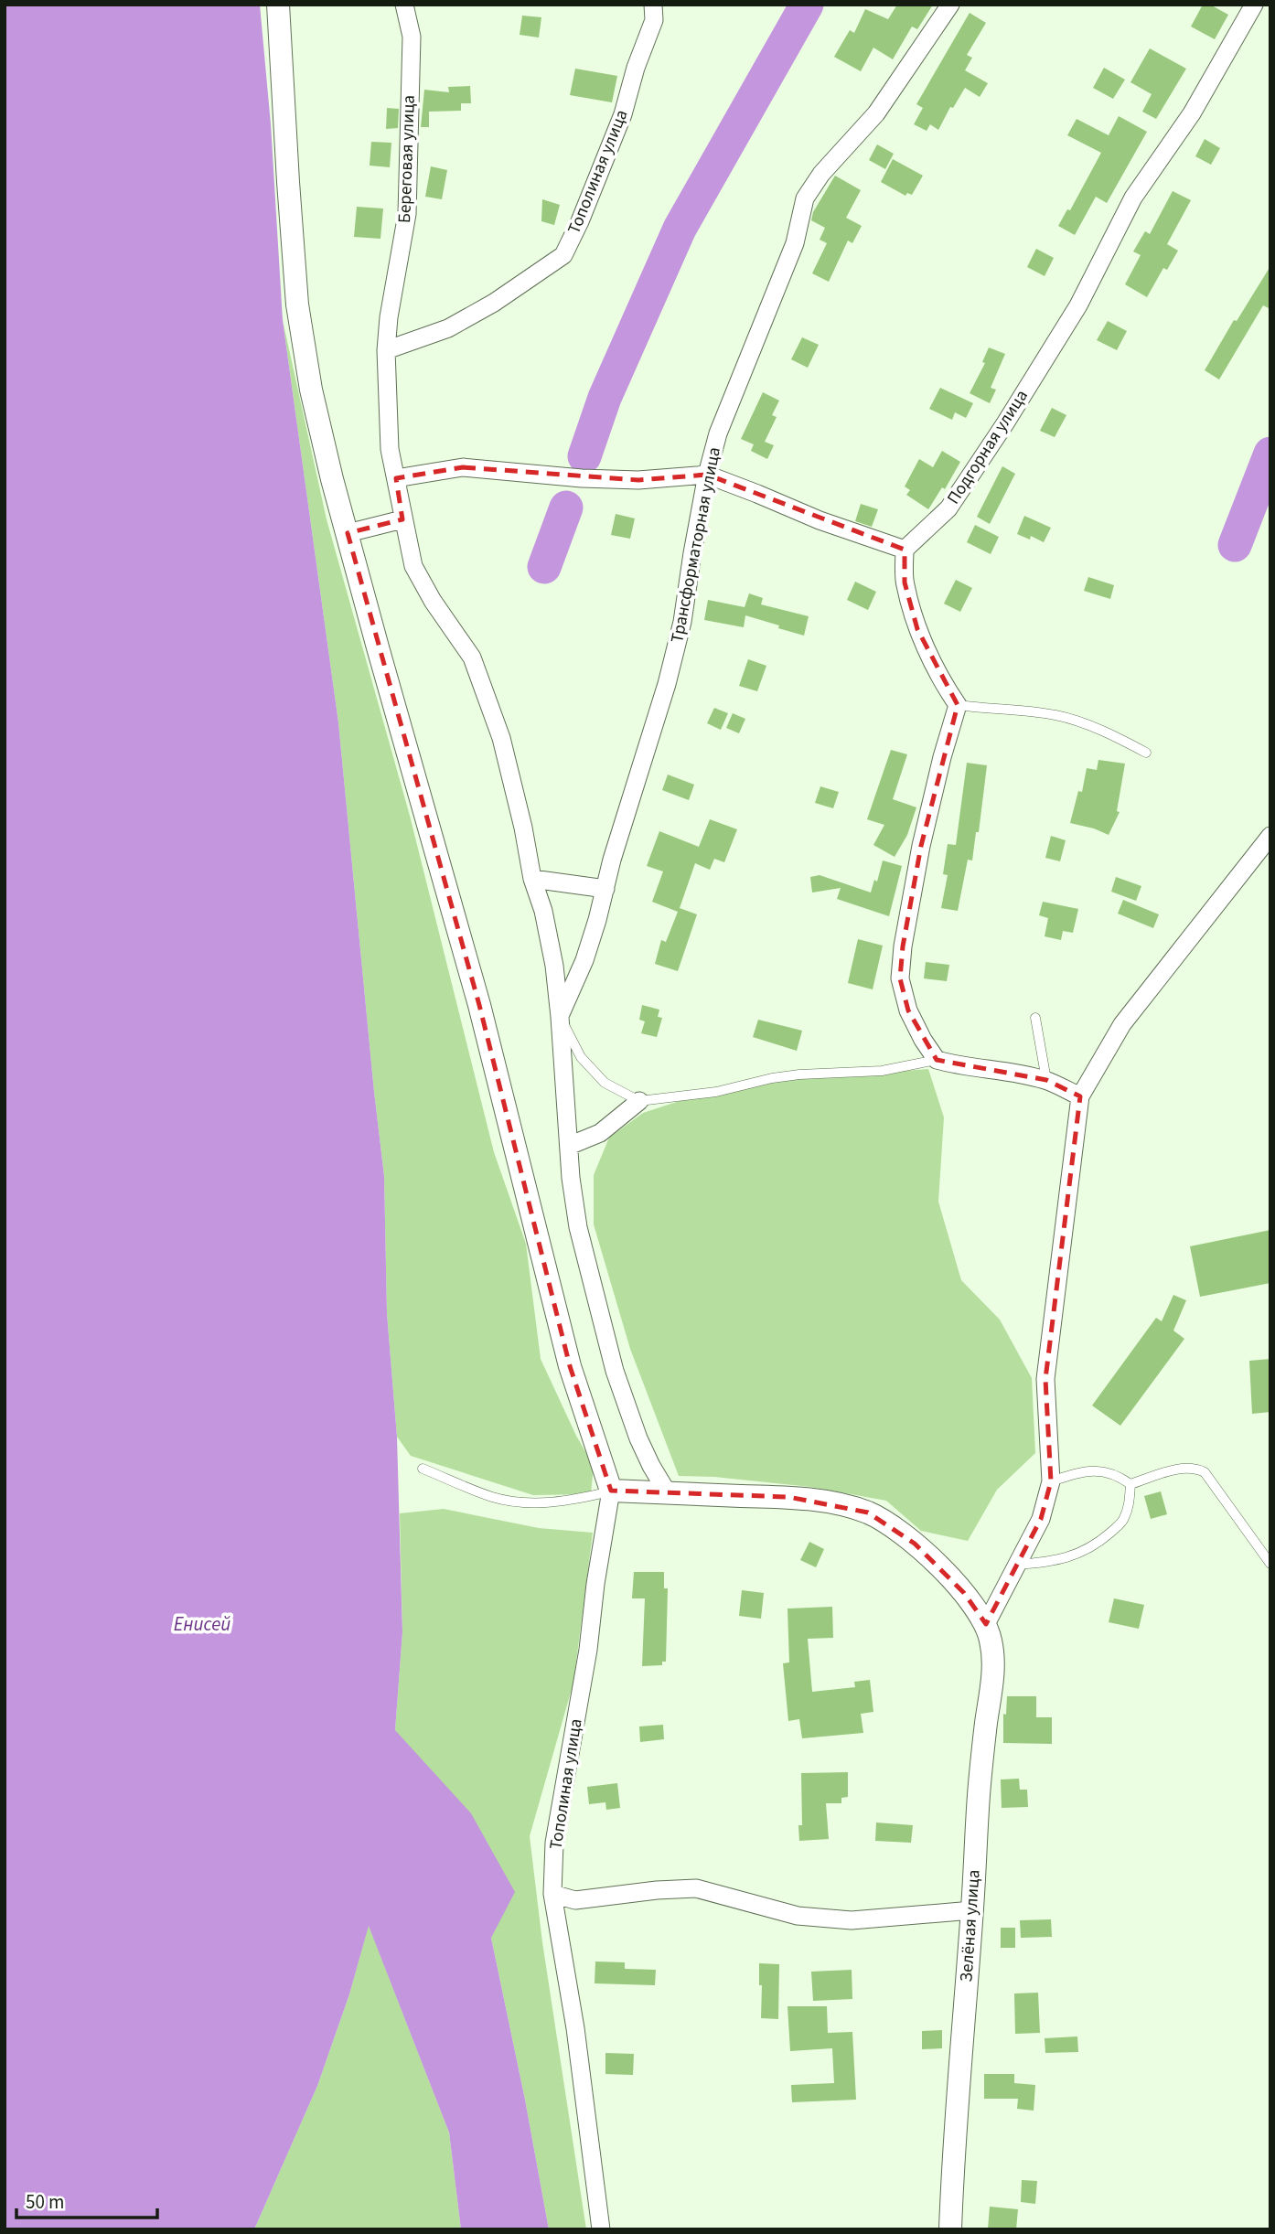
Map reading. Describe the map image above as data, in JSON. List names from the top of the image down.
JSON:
{
  "streets": {
    "street": [
      "Береговая улица",
      "Тополиная улица",
      "Подгорная улица",
      "Трансформаторная улица",
      "Зелёная улица"
    ]
  },
  "crossings": [
    ["Береговая улица", "Тополиная улица"],
    ["Береговая улица", "Трансформаторная улица"]
  ],
  "water": ["Енисей"],
  "scale_bar": "50 m"
}
